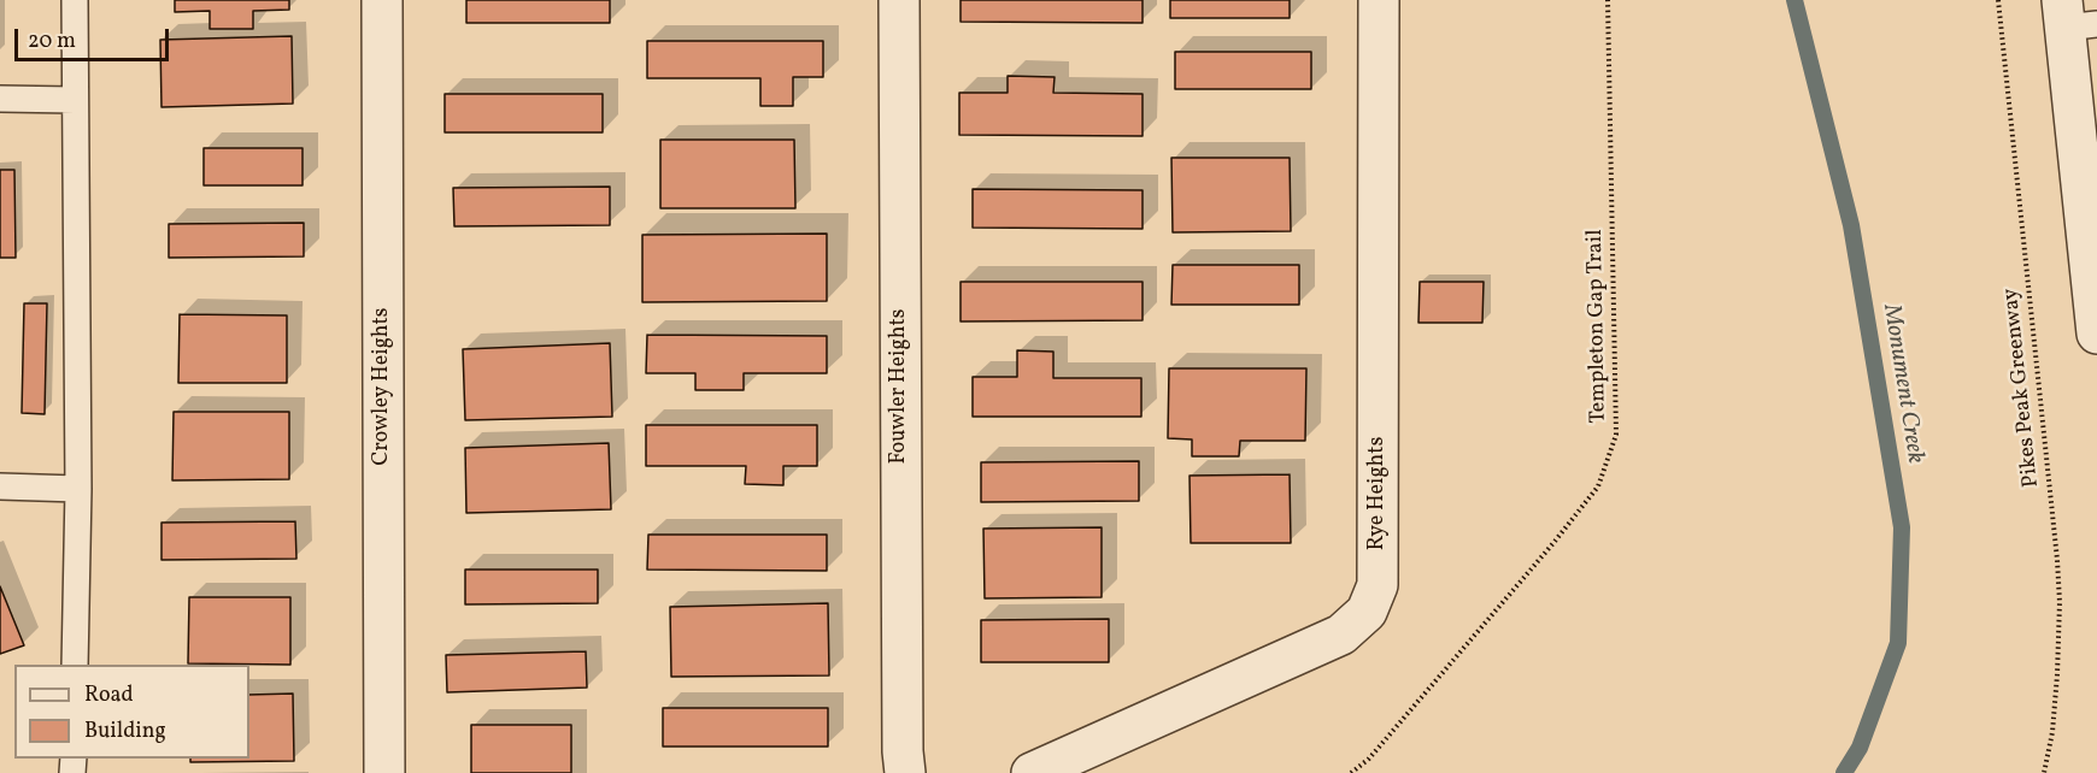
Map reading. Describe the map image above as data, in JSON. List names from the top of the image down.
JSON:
{
  "streets": {
    "street": ["Crowley Heights", "Fouwler Heights", "Rye Heights"],
    "path": ["Templeton Gap Trail", "Pikes Peak Greenway"]
  },
  "water": ["Monument Creek"],
  "legend": ["Road", "Building"],
  "scale_bar": "20 m"
}
